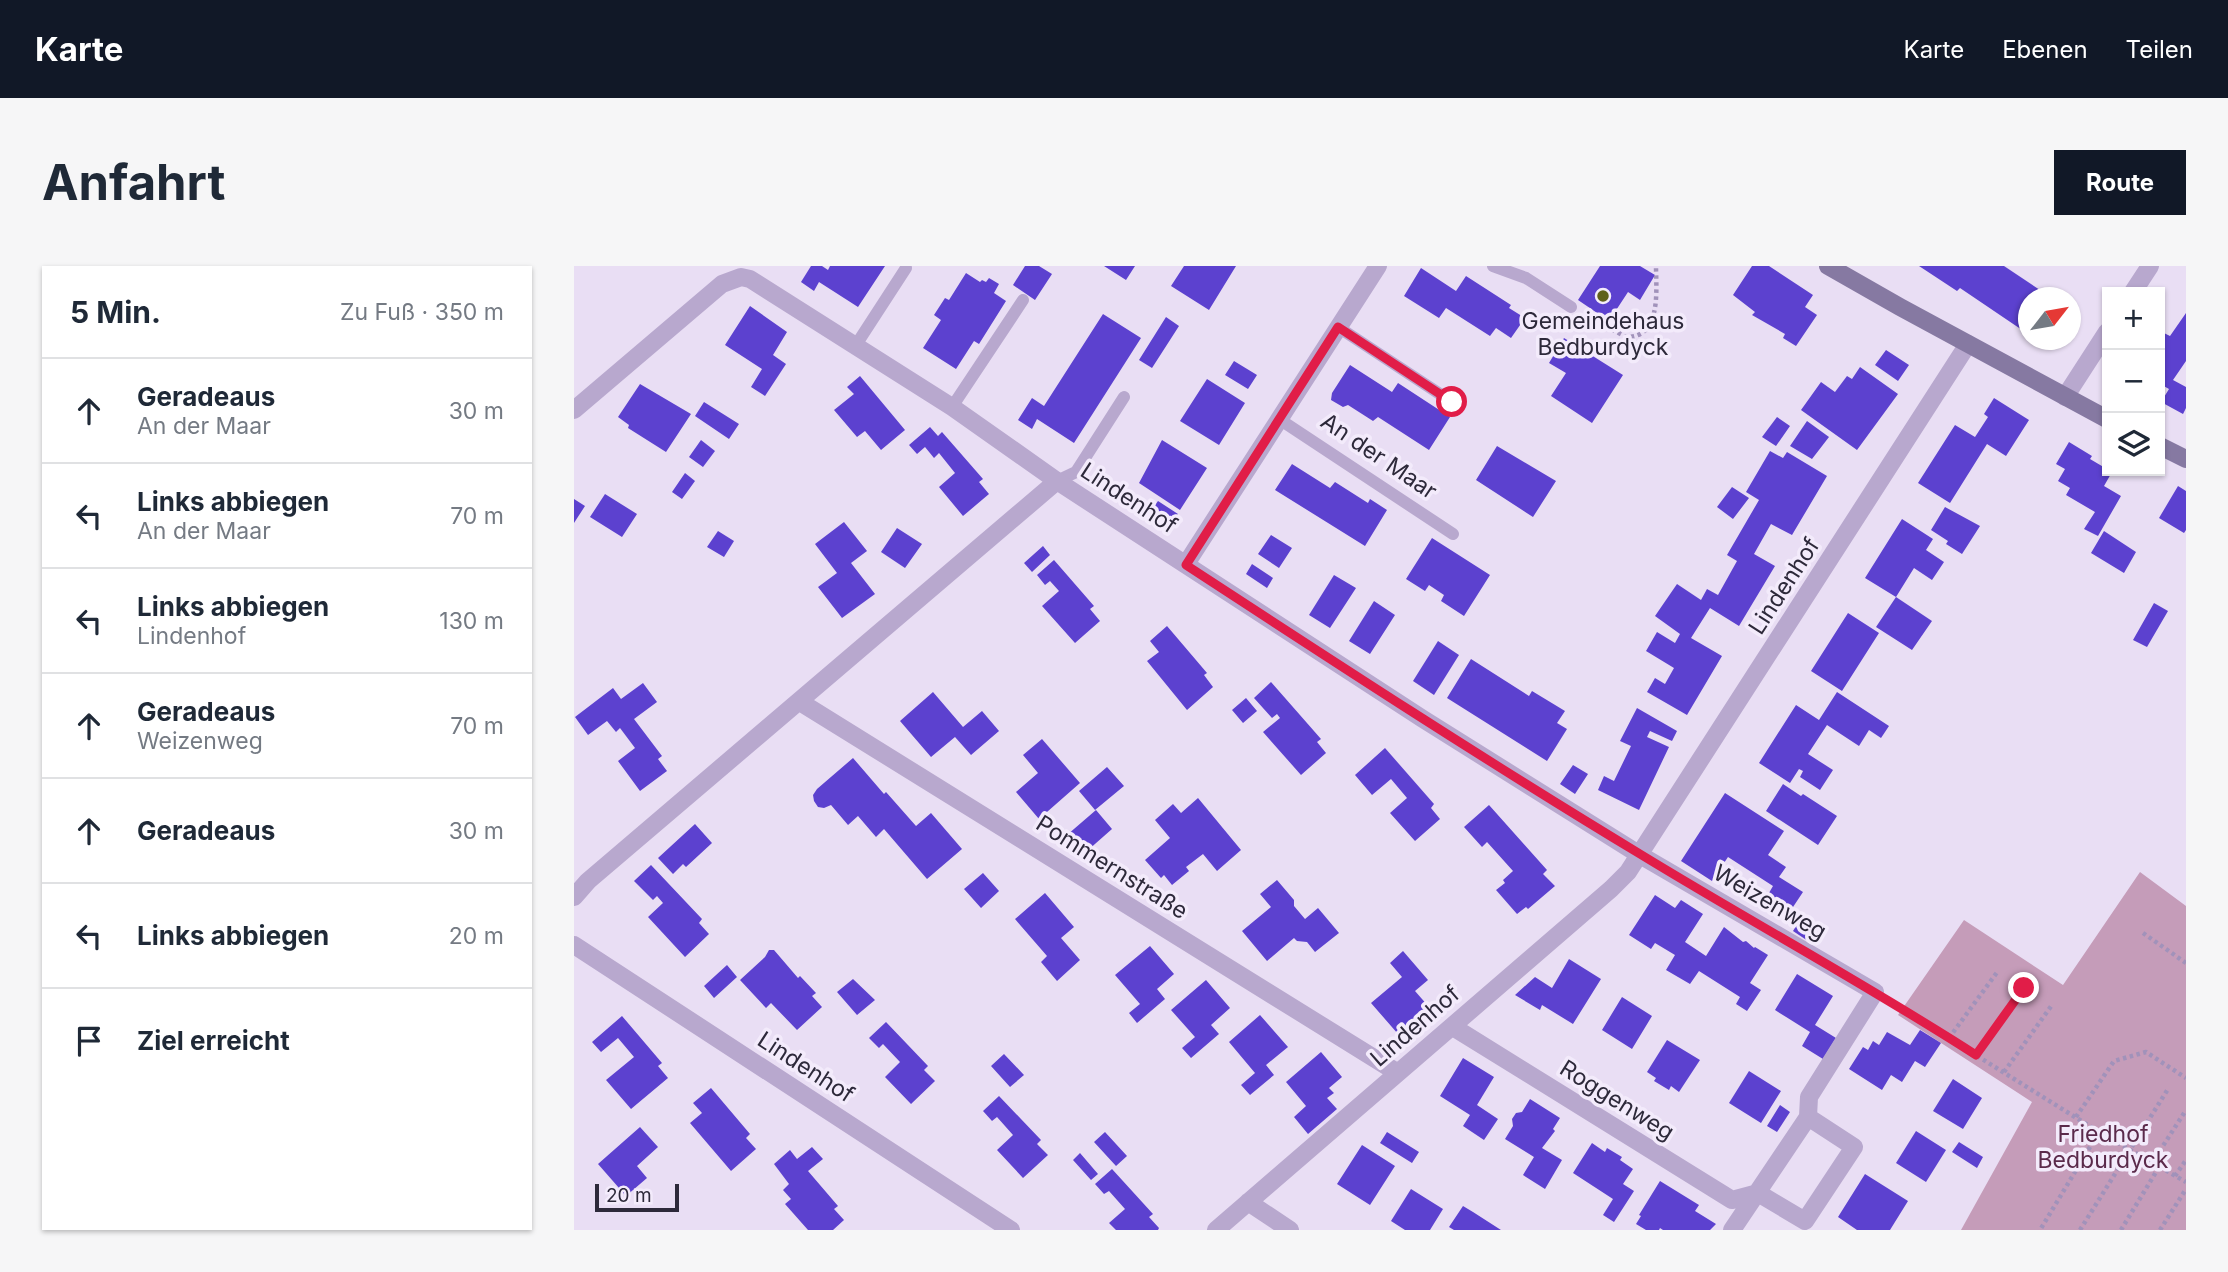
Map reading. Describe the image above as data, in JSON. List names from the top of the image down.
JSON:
{
  "streets": {
    "street": [
      "Lindenhof",
      "Pommernstraße",
      "Weizenweg",
      "Roggenweg"
    ],
    "lane": ["An der Maar"]
  },
  "crossings": [
    ["Lindenhof", "Pommernstraße"],
    ["Lindenhof", "Weizenweg"],
    ["Lindenhof", "Roggenweg"]
  ],
  "parks": ["Friedhof Bedburdyck"],
  "places": ["Gemeindehaus Bedburdyck"],
  "scale_bar": "20 m",
  "north": "top right",
  "page": {
    "header": "Karte",
    "nav": ["Karte", "Ebenen", "Teilen"],
    "buttons": "Route",
    "title": "Anfahrt",
    "heading": ["5 Min.", "Zu Fuß · 350 m"],
    "map_buttons": ["+", "−"],
    "list": [
      ["Geradeaus", "An der Maar", "30 m"],
      ["Links abbiegen", "An der Maar", "70 m"],
      ["Links abbiegen", "Lindenhof", "130 m"],
      ["Geradeaus", "Weizenweg", "70 m"],
      ["Geradeaus", "30 m"],
      ["Links abbiegen", "20 m"],
      "Ziel erreicht"
    ],
    "scale": "20 m"
  }
}
